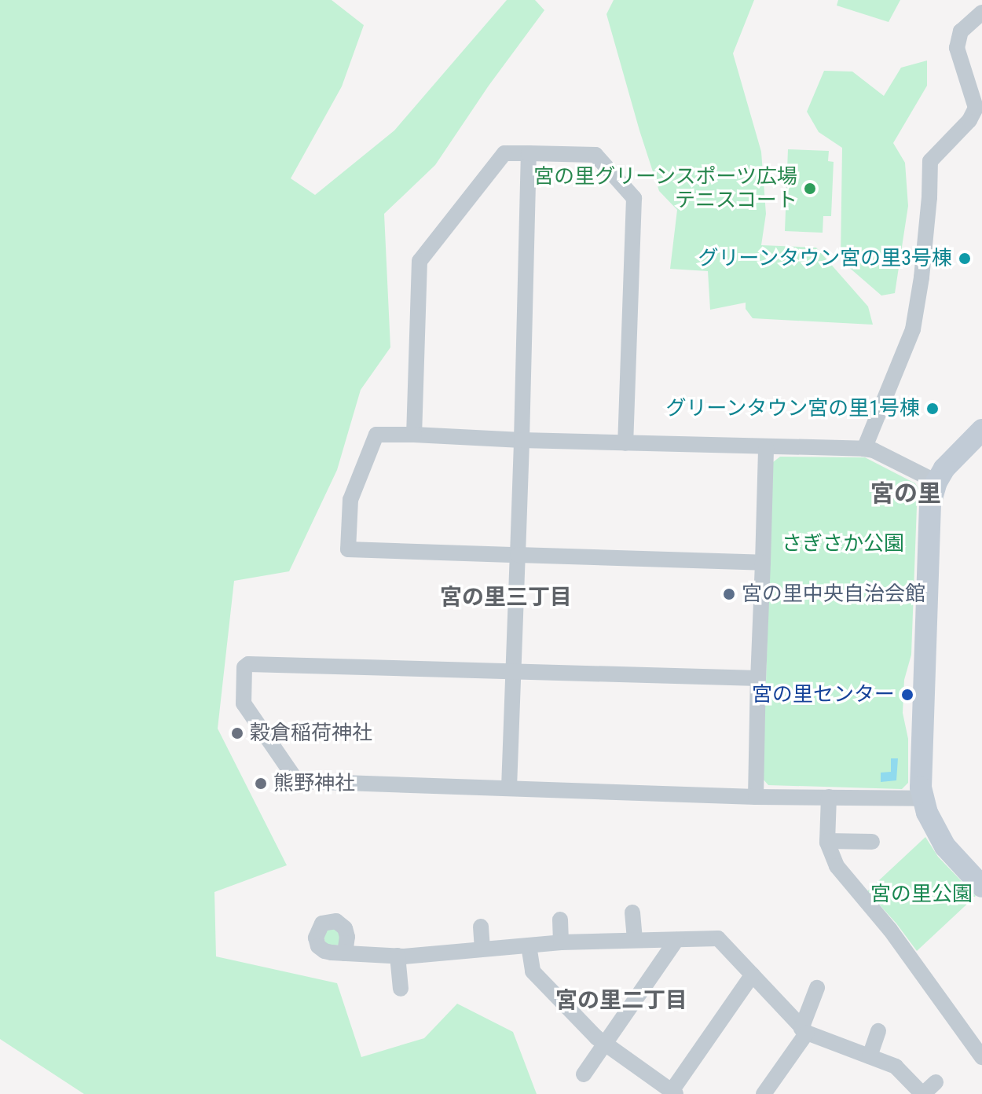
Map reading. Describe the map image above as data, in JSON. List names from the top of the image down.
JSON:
{
  "districts": ["宮の里", "宮の里三丁目", "宮の里二丁目"],
  "parks": ["さぎさか公園", "宮の里公園"],
  "places": [
    "宮の里グリーンスポーツ広場 テニスコート",
    "グリーンタウン宮の里3号棟",
    "グリーンタウン宮の里1号棟",
    "宮の里中央自治会館",
    "宮の里センター",
    "穀倉稲荷神社",
    "熊野神社"
  ]
}
